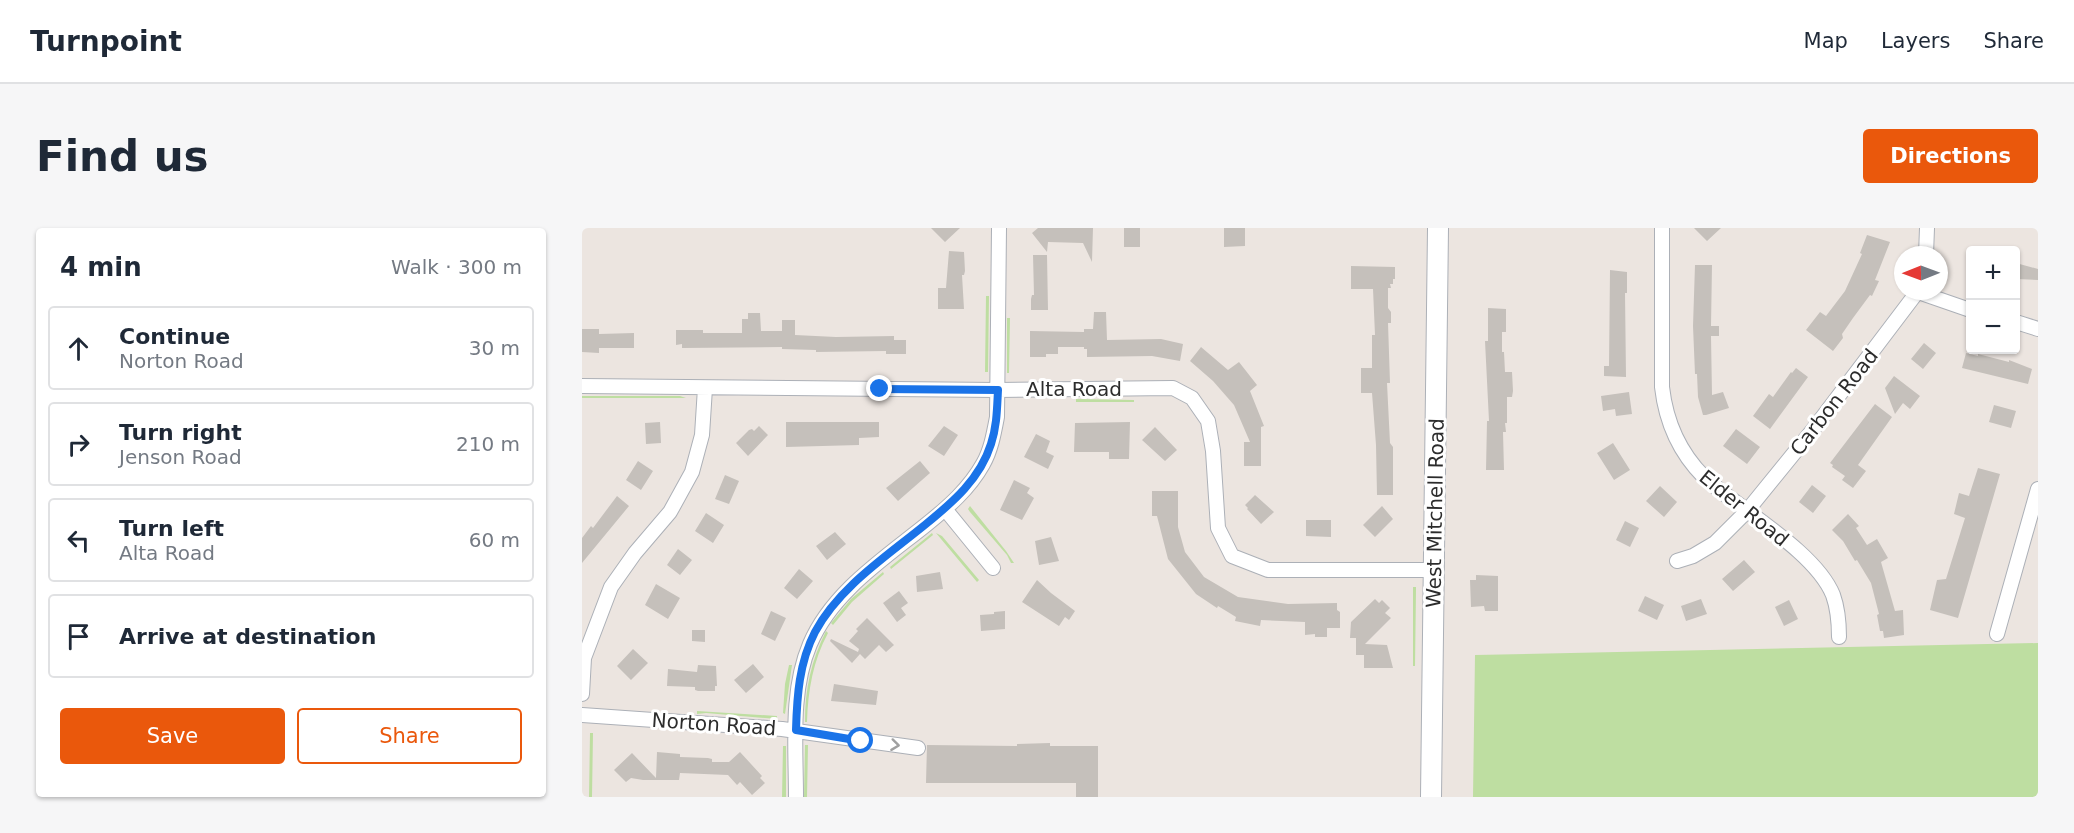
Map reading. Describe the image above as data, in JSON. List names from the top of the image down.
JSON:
{
  "streets": {
    "main road": ["West Mitchell Road"],
    "street": [
      "Alta Road",
      "Carbon Road",
      "Elder Road",
      "Norton Road"
    ]
  },
  "crossings": [
    ["Alta Road", "West Mitchell Road"],
    ["Carbon Road", "Elder Road"]
  ],
  "one_way": ["Norton Road"],
  "north": "left",
  "page": {
    "header": "Turnpoint",
    "nav": ["Map", "Layers", "Share"],
    "buttons": [
      "Directions",
      ["Save", "Share"]
    ],
    "title": "Find us",
    "heading": ["4 min", "Walk · 300 m"],
    "map_buttons": ["+", "−"],
    "list": [
      ["Continue", "Norton Road", "30 m"],
      ["Turn right", "Jenson Road", "210 m"],
      ["Turn left", "Alta Road", "60 m"],
      "Arrive at destination"
    ]
  }
}
